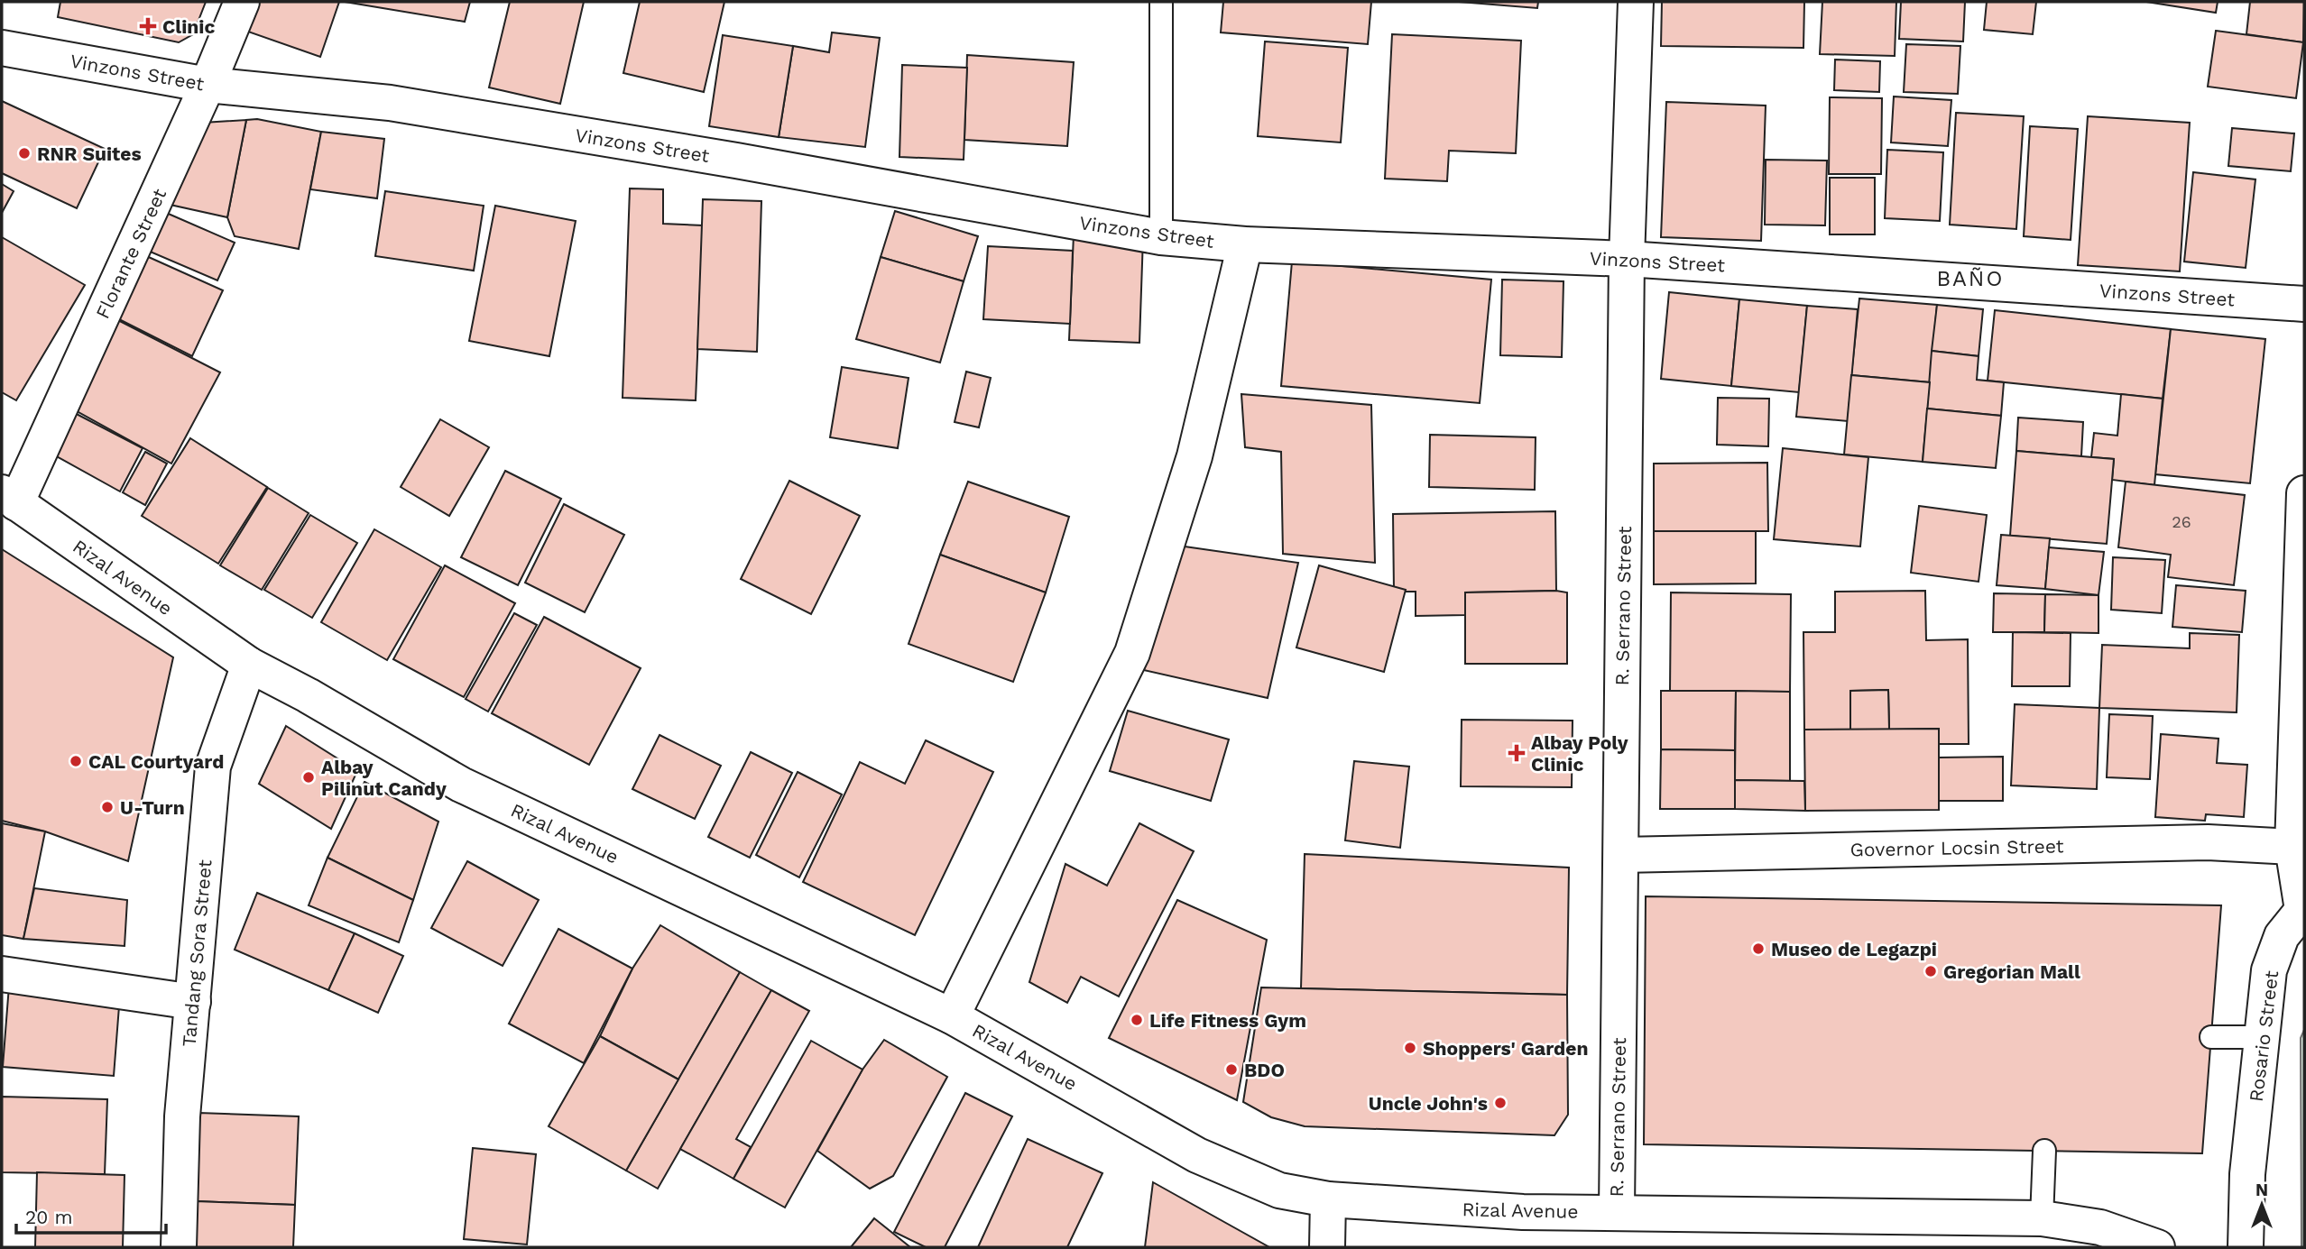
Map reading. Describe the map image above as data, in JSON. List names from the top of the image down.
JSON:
{
  "streets": {
    "street": [
      "Vinzons Street",
      "Florante Street",
      "Rizal Avenue",
      "R. Serrano Street",
      "Governor Locsin Street",
      "Tandang Sora Street",
      "Rosario Street"
    ]
  },
  "crossings": [
    ["Vinzons Street", "Florante Street"],
    ["Vinzons Street", "R. Serrano Street"],
    ["Florante Street", "Rizal Avenue"],
    ["Rizal Avenue", "R. Serrano Street"],
    ["Rizal Avenue", "Tandang Sora Street"],
    ["R. Serrano Street", "Governor Locsin Street"],
    ["Governor Locsin Street", "Rosario Street"]
  ],
  "districts": ["BAÑO"],
  "places": {
    "health": ["Clinic", "Albay Poly Clinic"],
    "other": [
      "RNR Suites",
      "CAL Courtyard",
      "Albay Pilinut Candy",
      "U-Turn",
      "Museo de Legazpi",
      "Gregorian Mall",
      "Life Fitness Gym",
      "Shoppers' Garden",
      "BDO",
      "Uncle John's"
    ]
  },
  "house_numbers": ["26"],
  "scale_bar": "20 m",
  "north": "top"
}
